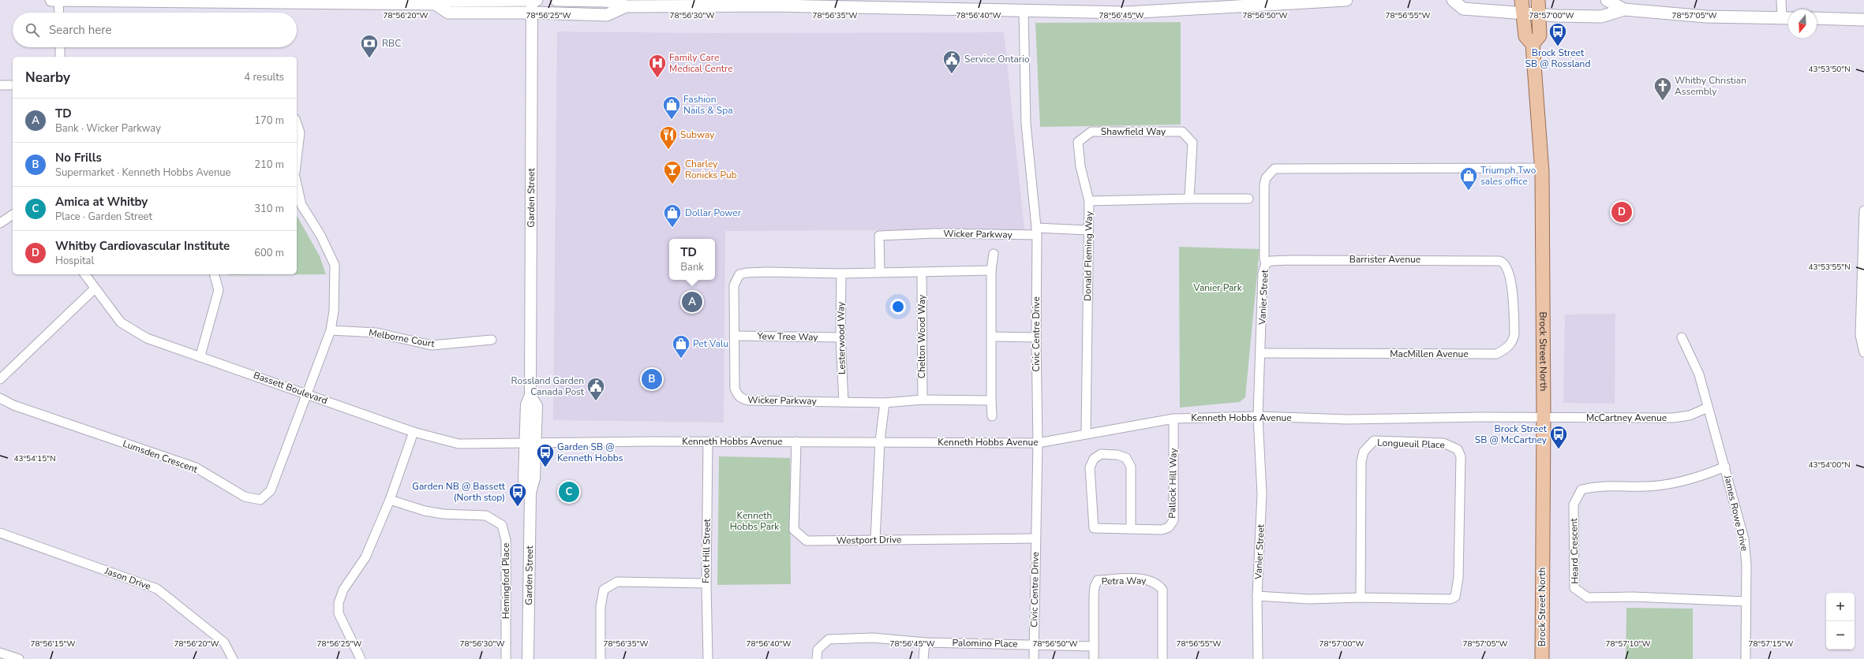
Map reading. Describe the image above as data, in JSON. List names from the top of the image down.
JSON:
{
  "streets": {
    "main road": ["Brock Street North"],
    "street": [
      "Shawfield Way",
      "Garden Street",
      "Wicker Parkway",
      "Donald Fleming Way",
      "Barrister Avenue",
      "Vanier Street",
      "Civic Centre Drive",
      "Yew Tree Way",
      "Chelton Wood Way",
      "Melborne Court",
      "Lesterwood Way",
      "MacMillen Avenue",
      "Bassett Boulevard",
      "Kenneth Hobbs Avenue",
      "McCartney Avenue",
      "Longueuil Place",
      "Lumsden Crescent",
      "Pallock Hill Way",
      "James Rowe Drive",
      "Westport Drive",
      "Foot Hill Street",
      "Heard Crescent",
      "Jason Drive",
      "Hemingford Place",
      "Petra Way",
      "Palomino Place"
    ]
  },
  "crossings": [
    ["Shawfield Way", "Donald Fleming Way"],
    ["Garden Street", "Bassett Boulevard"],
    ["Garden Street", "Kenneth Hobbs Avenue"],
    ["Wicker Parkway", "Civic Centre Drive"],
    ["Wicker Parkway", "Yew Tree Way"],
    ["Wicker Parkway", "Chelton Wood Way"],
    ["Wicker Parkway", "Lesterwood Way"],
    ["Donald Fleming Way", "Kenneth Hobbs Avenue"],
    ["Barrister Avenue", "Vanier Street"],
    ["Barrister Avenue", "MacMillen Avenue"],
    ["Vanier Street", "Brock Street North"],
    ["Vanier Street", "MacMillen Avenue"],
    ["Vanier Street", "Kenneth Hobbs Avenue"],
    ["Vanier Street", "Longueuil Place"],
    ["Civic Centre Drive", "Kenneth Hobbs Avenue"],
    ["Civic Centre Drive", "Westport Drive"],
    ["Civic Centre Drive", "Palomino Place"],
    ["Yew Tree Way", "Lesterwood Way"],
    ["Brock Street North", "Kenneth Hobbs Avenue"],
    ["Brock Street North", "McCartney Avenue"],
    ["Bassett Boulevard", "Kenneth Hobbs Avenue"],
    ["Bassett Boulevard", "Lumsden Crescent"],
    ["Kenneth Hobbs Avenue", "McCartney Avenue"],
    ["Kenneth Hobbs Avenue", "Pallock Hill Way"],
    ["Kenneth Hobbs Avenue", "Westport Drive"],
    ["Kenneth Hobbs Avenue", "Foot Hill Street"],
    ["McCartney Avenue", "James Rowe Drive"],
    ["James Rowe Drive", "Heard Crescent"]
  ],
  "parks": ["Vanier Park", "Kenneth Hobbs Park"],
  "places": {
    "bus stop": [
      "Brock Street SB @ Rossland",
      "Brock Street SB @ McCartney",
      "Garden SB @ Kenneth Hobbs",
      "Garden NB @ Bassett (North stop)"
    ],
    "bank": ["RBC"],
    "public building": ["Service Ontario", "Rossland Garden Canada Post"],
    "hospital": ["Family Care Medical Centre"],
    "church": ["Whitby Christian Assembly"],
    "shop": [
      "Fashion Nails & Spa",
      "Triumph Two sales office",
      "Dollar Power",
      "Pet Valu"
    ],
    "restaurant": ["Subway"],
    "bar": ["Charley Ronicks Pub"]
  },
  "north": "bottom",
  "page": {
    "search": "Search here",
    "heading": ["Nearby", "4 results"],
    "list": [
      {
        "mark": "A",
        "name": "TD",
        "note": "Bank · Wicker Parkway",
        "value": "170 m"
      },
      {
        "mark": "B",
        "name": "No Frills",
        "note": "Supermarket · Kenneth Hobbs Avenue",
        "value": "210 m"
      },
      {
        "mark": "C",
        "name": "Amica at Whitby",
        "note": "Place · Garden Street",
        "value": "310 m"
      },
      {
        "mark": "D",
        "name": "Whitby Cardiovascular Institute",
        "note": "Hospital",
        "value": "600 m"
      }
    ],
    "pins": [
      "D",
      "A",
      "B",
      "C"
    ],
    "popup": ["TD", "Bank"],
    "map_buttons": ["+", "−"]
  },
  "coordinates": [
    "78°56'20\"W",
    "78°56'25\"W",
    "78°56'30\"W",
    "78°56'35\"W",
    "78°56'40\"W",
    "78°56'45\"W",
    "78°56'50\"W",
    "78°56'55\"W",
    "78°57'00\"W",
    "78°57'05\"W",
    "43°53'50\"N",
    "43°53'55\"N",
    "43°54'15\"N",
    "43°54'00\"N",
    "78°56'15\"W",
    "78°57'10\"W",
    "78°57'15\"W"
  ]
}
